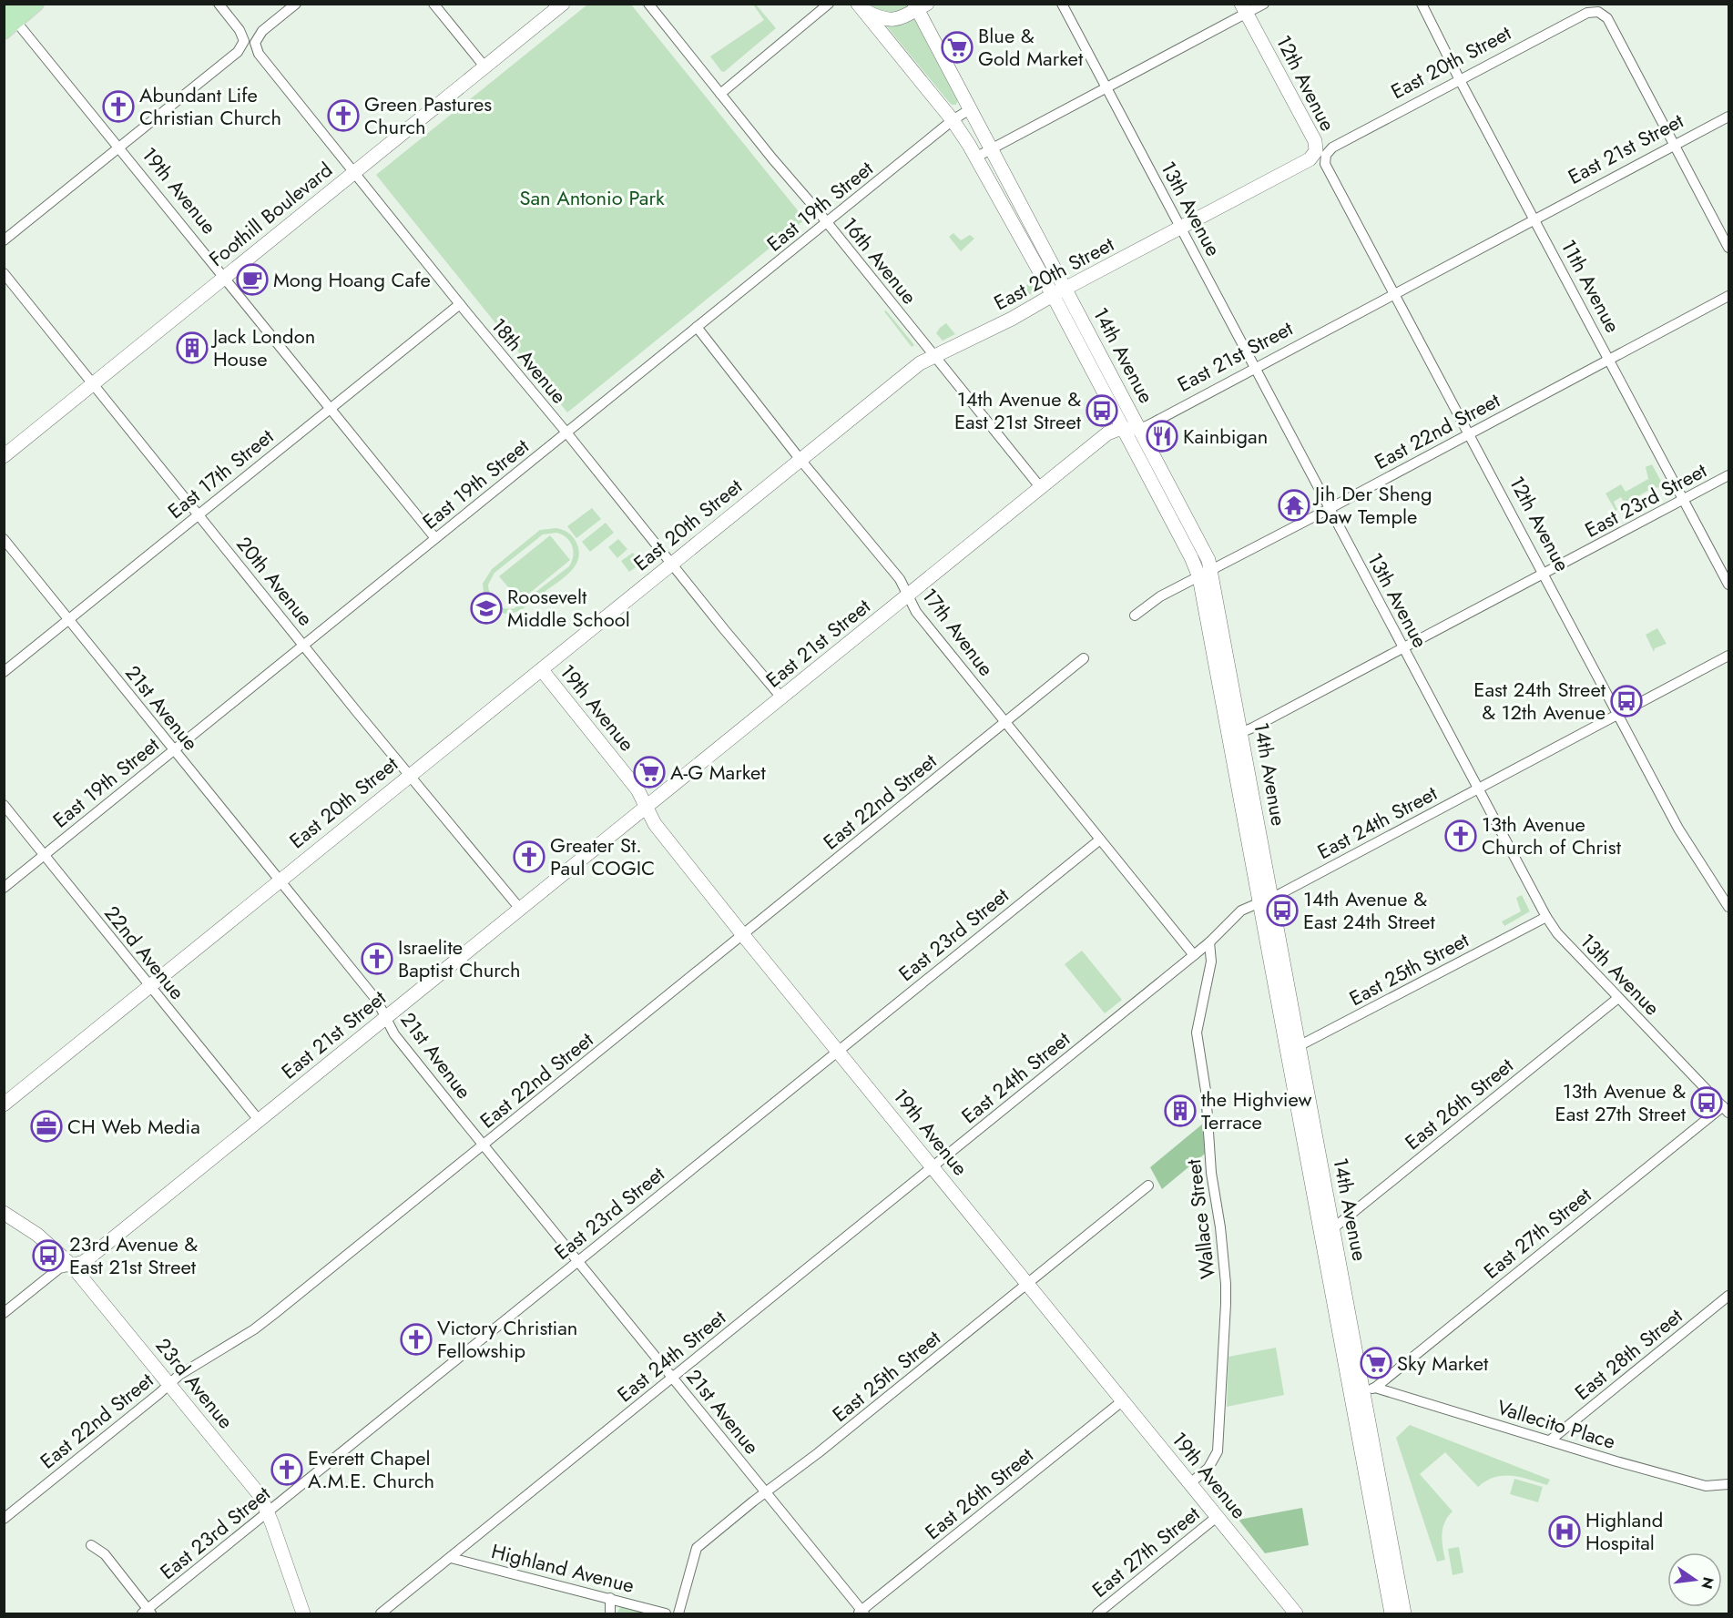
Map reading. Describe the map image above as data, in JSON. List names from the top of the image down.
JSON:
{
  "streets": {
    "street": [
      "East 20th Street",
      "12th Avenue",
      "East 21st Street",
      "19th Avenue",
      "East 19th Street",
      "13th Avenue",
      "Foothill Boulevard",
      "16th Avenue",
      "11th Avenue",
      "14th Avenue",
      "18th Avenue",
      "East 22nd Street",
      "East 17th Street",
      "East 23rd Street",
      "20th Avenue",
      "17th Avenue",
      "21st Avenue",
      "East 24th Street",
      "22nd Avenue",
      "East 25th Street",
      "East 26th Street",
      "Wallace Street",
      "East 27th Street",
      "East 28th Street",
      "23rd Avenue",
      "Vallecito Place",
      "Highland Avenue"
    ]
  },
  "crossings": [
    ["East 20th Street", "12th Avenue"],
    ["East 20th Street", "East 21st Street"],
    ["East 20th Street", "19th Avenue"],
    ["East 20th Street", "13th Avenue"],
    ["East 20th Street", "16th Avenue"],
    ["East 20th Street", "11th Avenue"],
    ["East 20th Street", "14th Avenue"],
    ["East 20th Street", "18th Avenue"],
    ["East 20th Street", "20th Avenue"],
    ["East 20th Street", "17th Avenue"],
    ["East 20th Street", "21st Avenue"],
    ["East 20th Street", "22nd Avenue"],
    ["12th Avenue", "East 21st Street"],
    ["12th Avenue", "East 22nd Street"],
    ["12th Avenue", "East 23rd Street"],
    ["12th Avenue", "East 24th Street"],
    ["East 21st Street", "19th Avenue"],
    ["East 21st Street", "13th Avenue"],
    ["East 21st Street", "16th Avenue"],
    ["East 21st Street", "11th Avenue"],
    ["East 21st Street", "14th Avenue"],
    ["East 21st Street", "18th Avenue"],
    ["East 21st Street", "20th Avenue"],
    ["East 21st Street", "17th Avenue"],
    ["East 21st Street", "21st Avenue"],
    ["East 21st Street", "22nd Avenue"],
    ["East 21st Street", "23rd Avenue"],
    ["19th Avenue", "East 19th Street"],
    ["19th Avenue", "Foothill Boulevard"],
    ["19th Avenue", "East 22nd Street"],
    ["19th Avenue", "East 17th Street"],
    ["19th Avenue", "East 23rd Street"],
    ["19th Avenue", "East 24th Street"],
    ["19th Avenue", "East 25th Street"],
    ["19th Avenue", "East 26th Street"],
    ["19th Avenue", "Wallace Street"],
    ["19th Avenue", "East 27th Street"],
    ["East 19th Street", "16th Avenue"],
    ["East 19th Street", "14th Avenue"],
    ["East 19th Street", "18th Avenue"],
    ["East 19th Street", "20th Avenue"],
    ["East 19th Street", "17th Avenue"],
    ["East 19th Street", "21st Avenue"],
    ["East 19th Street", "22nd Avenue"],
    ["13th Avenue", "East 22nd Street"],
    ["13th Avenue", "East 23rd Street"],
    ["13th Avenue", "East 24th Street"],
    ["13th Avenue", "East 25th Street"],
    ["13th Avenue", "East 26th Street"],
    ["13th Avenue", "East 27th Street"],
    ["Foothill Boulevard", "18th Avenue"],
    ["Foothill Boulevard", "20th Avenue"],
    ["11th Avenue", "East 22nd Street"],
    ["11th Avenue", "East 23rd Street"],
    ["14th Avenue", "East 22nd Street"],
    ["14th Avenue", "East 23rd Street"],
    ["14th Avenue", "East 24th Street"],
    ["14th Avenue", "East 25th Street"],
    ["14th Avenue", "East 26th Street"],
    ["14th Avenue", "East 27th Street"],
    ["14th Avenue", "Vallecito Place"],
    ["18th Avenue", "East 17th Street"],
    ["East 22nd Street", "17th Avenue"],
    ["East 22nd Street", "21st Avenue"],
    ["East 22nd Street", "23rd Avenue"],
    ["East 17th Street", "20th Avenue"],
    ["East 17th Street", "21st Avenue"],
    ["East 23rd Street", "17th Avenue"],
    ["East 23rd Street", "21st Avenue"],
    ["East 23rd Street", "23rd Avenue"],
    ["17th Avenue", "East 24th Street"],
    ["21st Avenue", "East 24th Street"],
    ["21st Avenue", "East 25th Street"],
    ["21st Avenue", "East 26th Street"],
    ["East 24th Street", "Wallace Street"],
    ["East 24th Street", "Highland Avenue"],
    ["East 27th Street", "Vallecito Place"],
    ["East 28th Street", "Vallecito Place"]
  ],
  "parks": ["San Antonio Park"],
  "places": {
    "supermarket": ["Blue & Gold Market", "A-G Market", "Sky Market"],
    "church": [
      "Abundant Life Christian Church",
      "Green Pastures Church",
      "13th Avenue Church of Christ",
      "Greater St. Paul COGIC",
      "Israelite Baptist Church",
      "Victory Christian Fellowship",
      "Everett Chapel A.M.E. Church"
    ],
    "cafe": ["Mong Hoang Cafe"],
    "building": ["Jack London House", "the Highview Terrace"],
    "bus stop": [
      "14th Avenue & East 21st Street",
      "East 24th Street & 12th Avenue",
      "14th Avenue & East 24th Street",
      "13th Avenue & East 27th Street",
      "23rd Avenue & East 21st Street"
    ],
    "restaurant": ["Kainbigan"],
    "temple": ["Jih Der Sheng Daw Temple"],
    "school or university": ["Roosevelt Middle School"],
    "office": ["CH Web Media"],
    "hospital": ["Highland Hospital"]
  },
  "north": "right"
}
